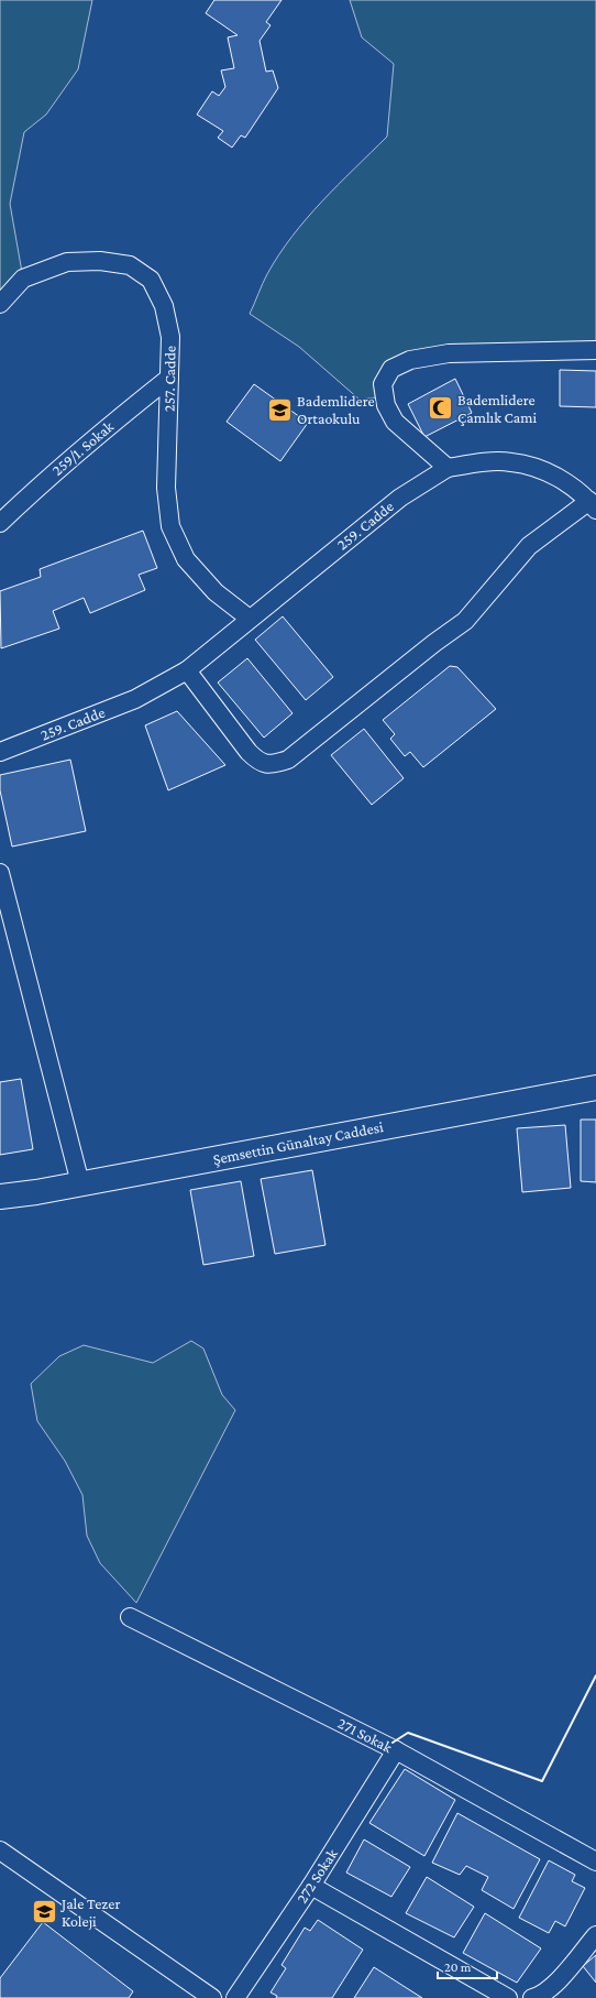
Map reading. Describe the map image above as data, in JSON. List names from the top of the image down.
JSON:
{
  "streets": {
    "street": [
      "257. Cadde",
      "259/1. Sokak",
      "259. Cadde",
      "Şemsettin Günaltay Caddesi",
      "271 Sokak",
      "272 Sokak"
    ]
  },
  "crossings": [
    ["257. Cadde", "259/1. Sokak"],
    ["257. Cadde", "259. Cadde"],
    ["271 Sokak", "272 Sokak"]
  ],
  "places": {
    "mosque": ["Bademlidere Çamlık Cami"],
    "school or university": ["Bademlidere Ortaokulu", "Jale Tezer Koleji"]
  },
  "scale_bar": "20 m"
}
